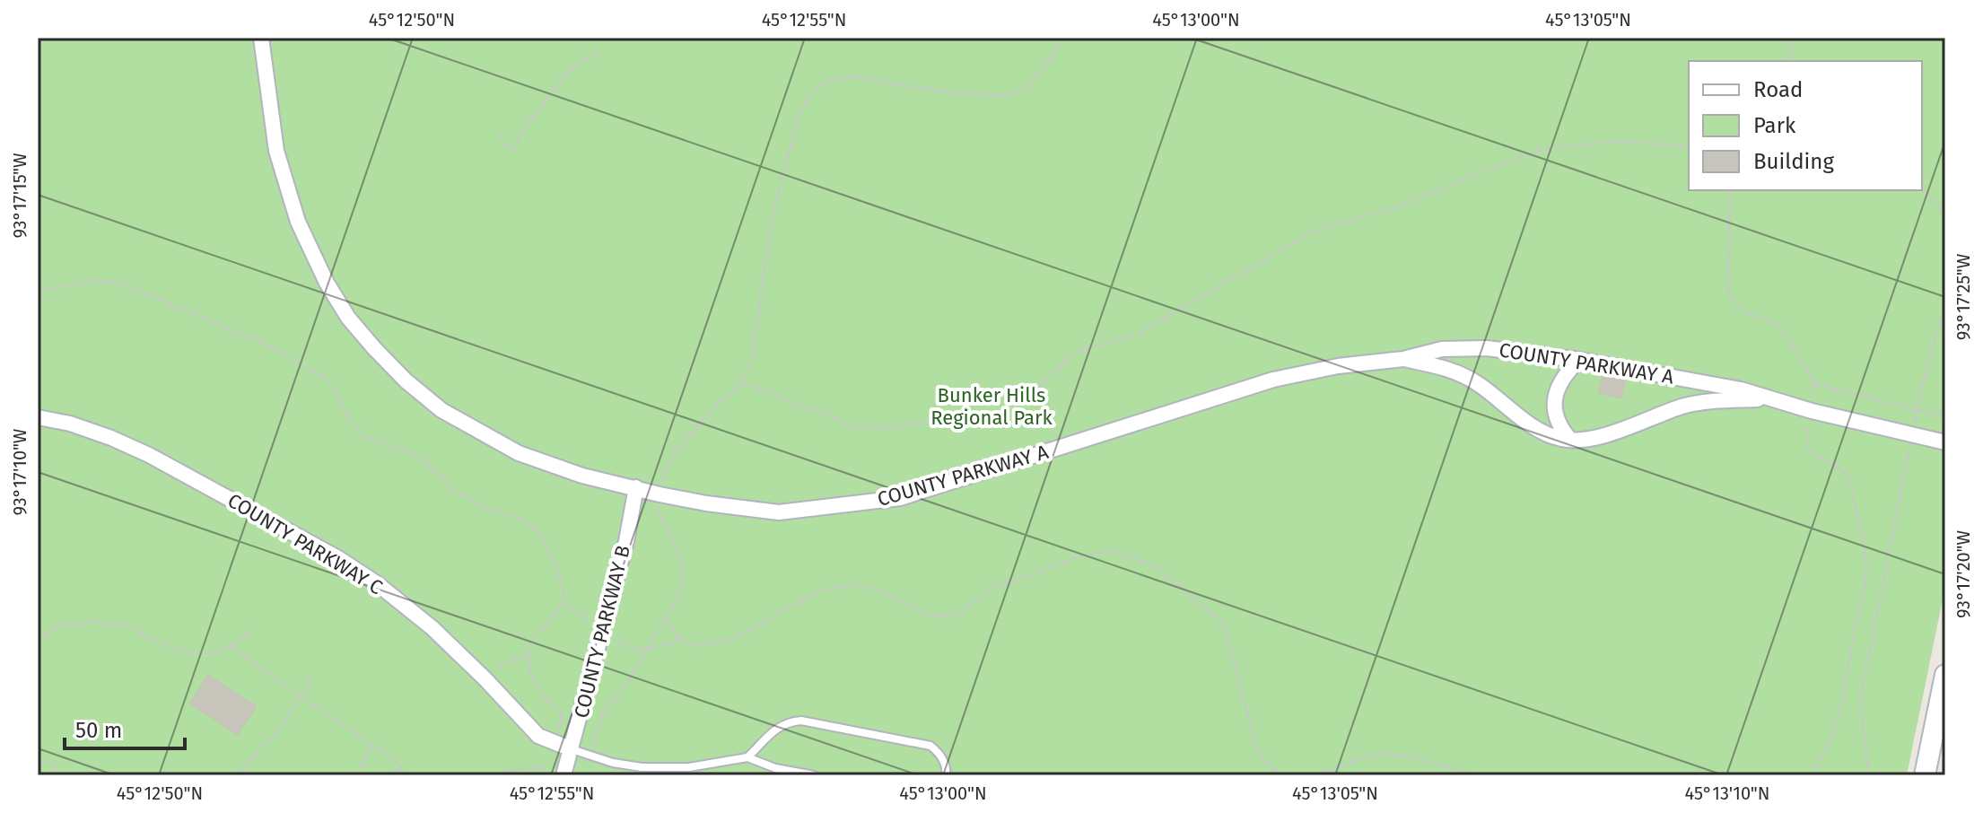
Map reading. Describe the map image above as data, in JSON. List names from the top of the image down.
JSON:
{
  "streets": {
    "street": ["COUNTY PARKWAY A", "COUNTY PARKWAY C", "COUNTY PARKWAY B"]
  },
  "crossings": [
    ["COUNTY PARKWAY A", "COUNTY PARKWAY B"],
    ["COUNTY PARKWAY C", "COUNTY PARKWAY B"]
  ],
  "parks": ["Bunker Hills Regional Park"],
  "legend": ["Road", "Park", "Building"],
  "scale_bar": "50 m",
  "coordinates": [
    "45°12'50\"N",
    "45°12'55\"N",
    "45°13'00\"N",
    "45°13'05\"N",
    "93°17'15\"W",
    "93°17'25\"W",
    "93°17'10\"W",
    "93°17'20\"W",
    "45°13'10\"N"
  ]
}
